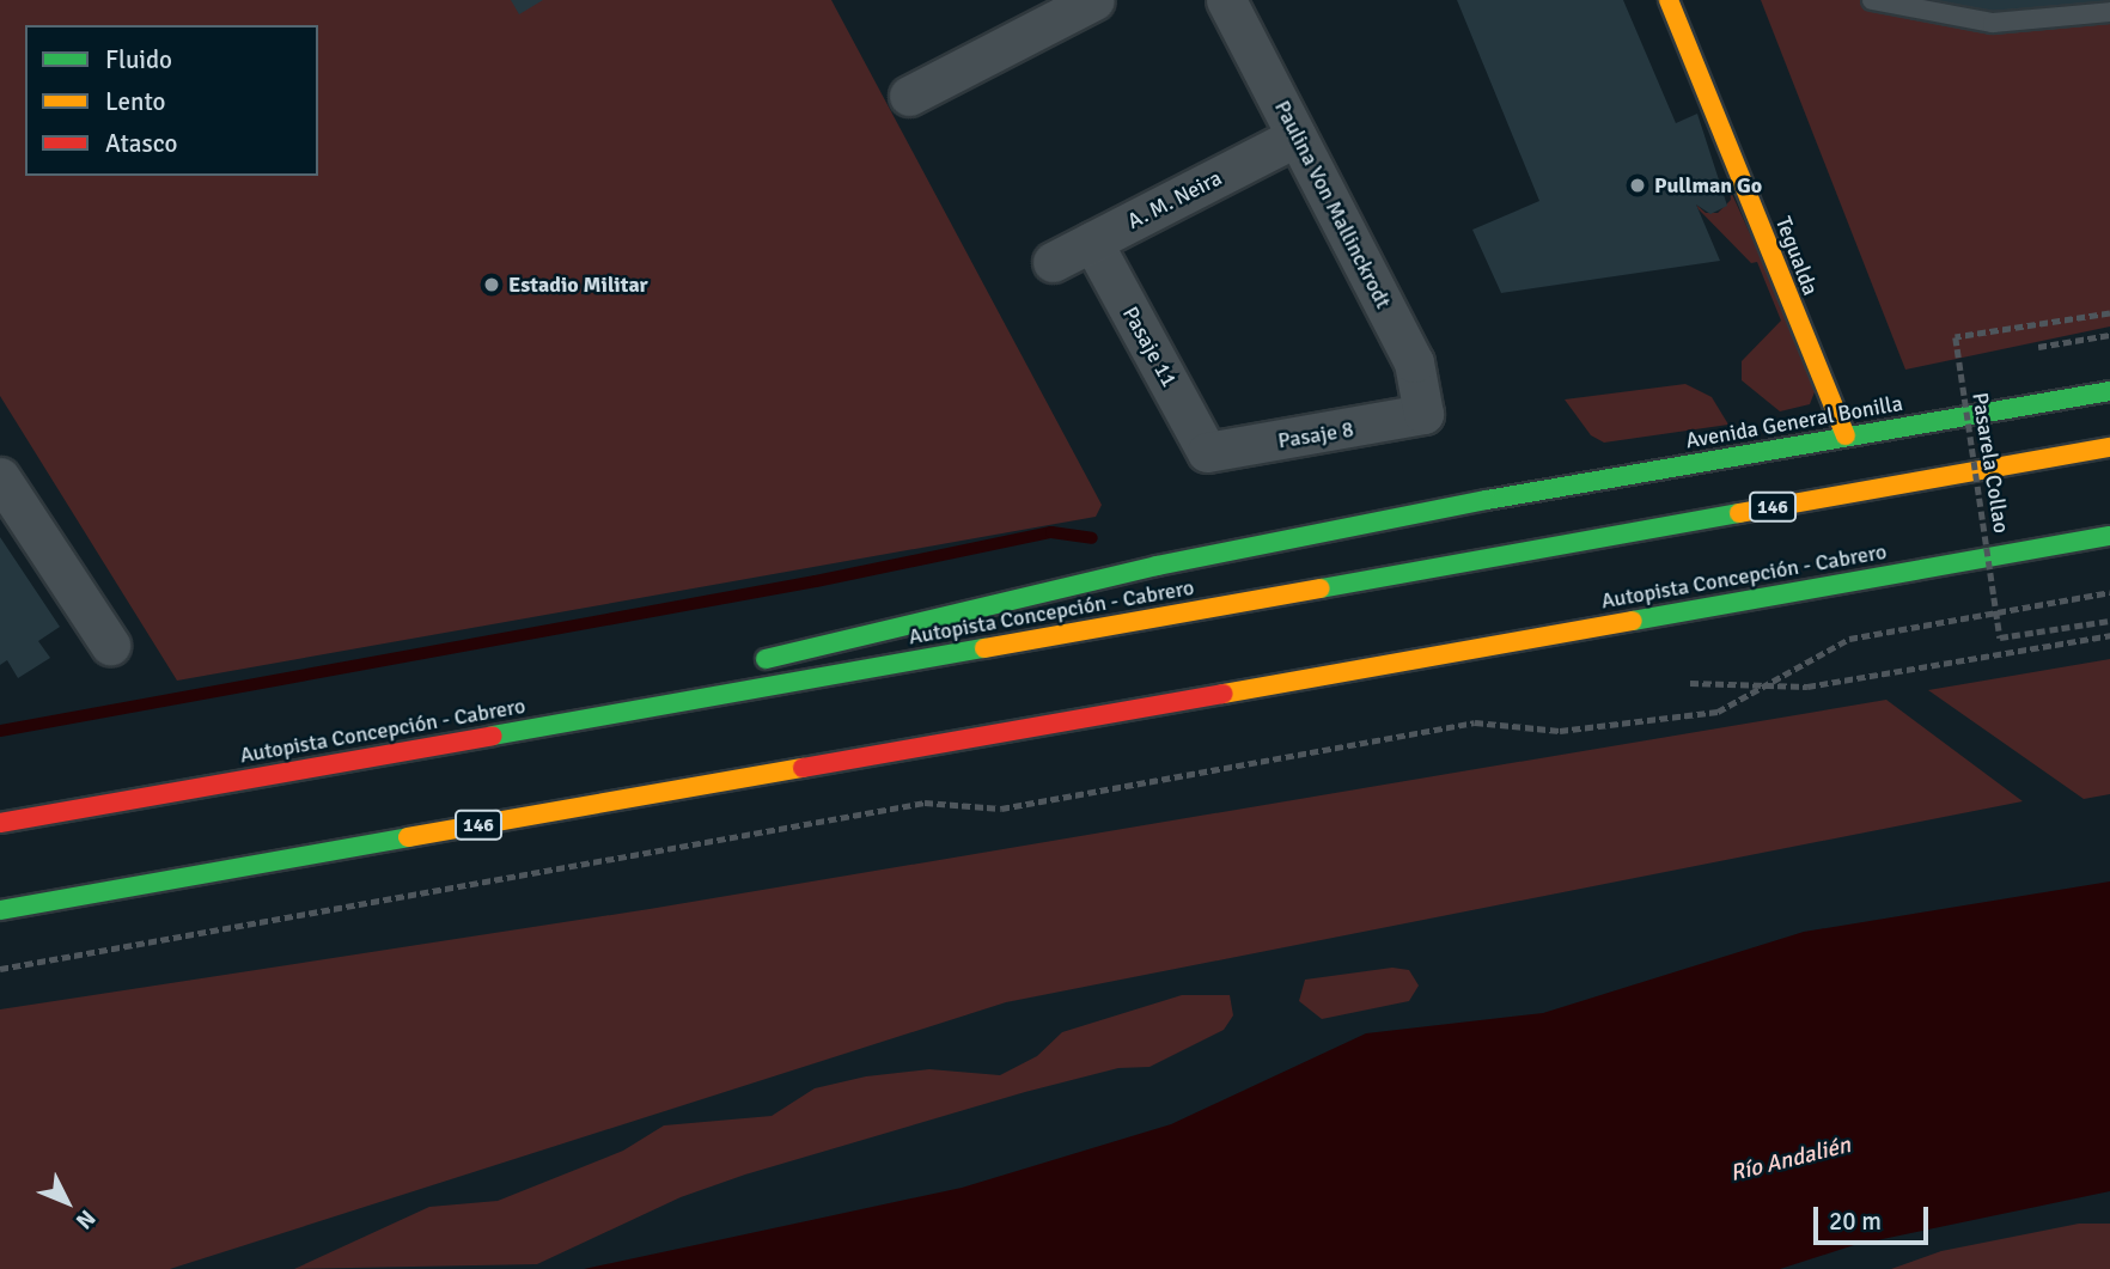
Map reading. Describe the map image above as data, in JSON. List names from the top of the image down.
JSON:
{
  "streets": {
    "main road": [
      "Tegualda",
      "Avenida General Bonilla",
      "146",
      "Autopista Concepción - Cabrero"
    ],
    "street": [
      "A. M. Neira",
      "Paulina Von Mallinckrodt",
      "Pasaje 11",
      "Pasaje 8"
    ],
    "path": ["Pasarela Collao"]
  },
  "crossings": [
    ["A. M. Neira", "Paulina Von Mallinckrodt"],
    ["A. M. Neira", "Pasaje 11"],
    ["Paulina Von Mallinckrodt", "Pasaje 8"],
    ["Tegualda", "Avenida General Bonilla"],
    ["Pasaje 11", "Pasaje 8"]
  ],
  "water": ["Río Andalién"],
  "places": ["Pullman Go", "Estadio Militar"],
  "legend": ["Fluido", "Lento", "Atasco"],
  "scale_bar": "20 m",
  "north": "bottom right"
}
